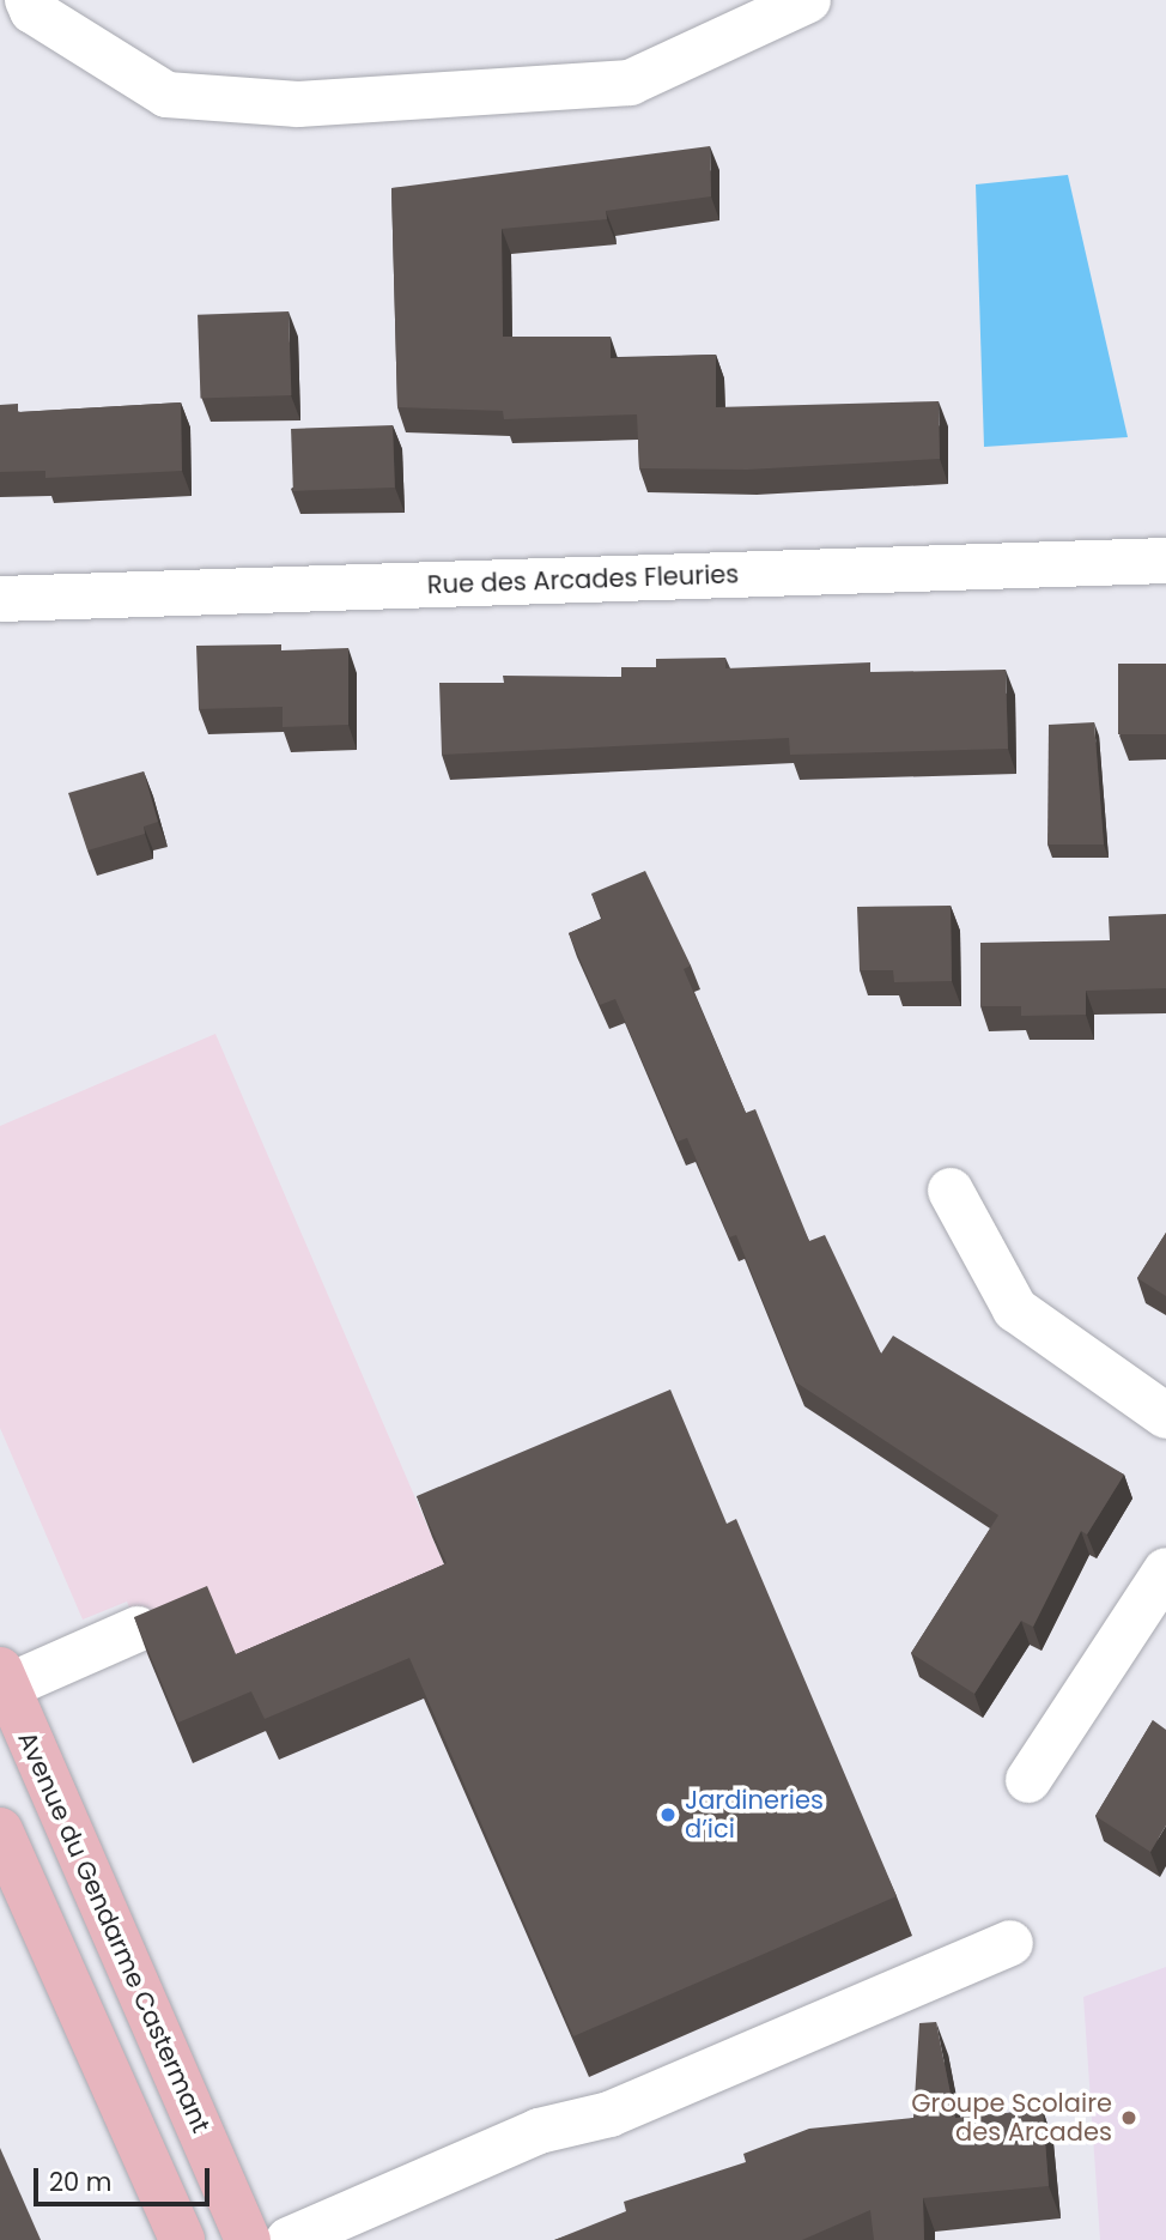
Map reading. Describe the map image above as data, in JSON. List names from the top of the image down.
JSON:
{
  "streets": {
    "main road": ["Avenue du Gendarme Castermant"],
    "street": ["Rue des Arcades Fleuries"]
  },
  "places": ["Jardineries d’ici", "Groupe Scolaire des Arcades"],
  "scale_bar": "20 m"
}
